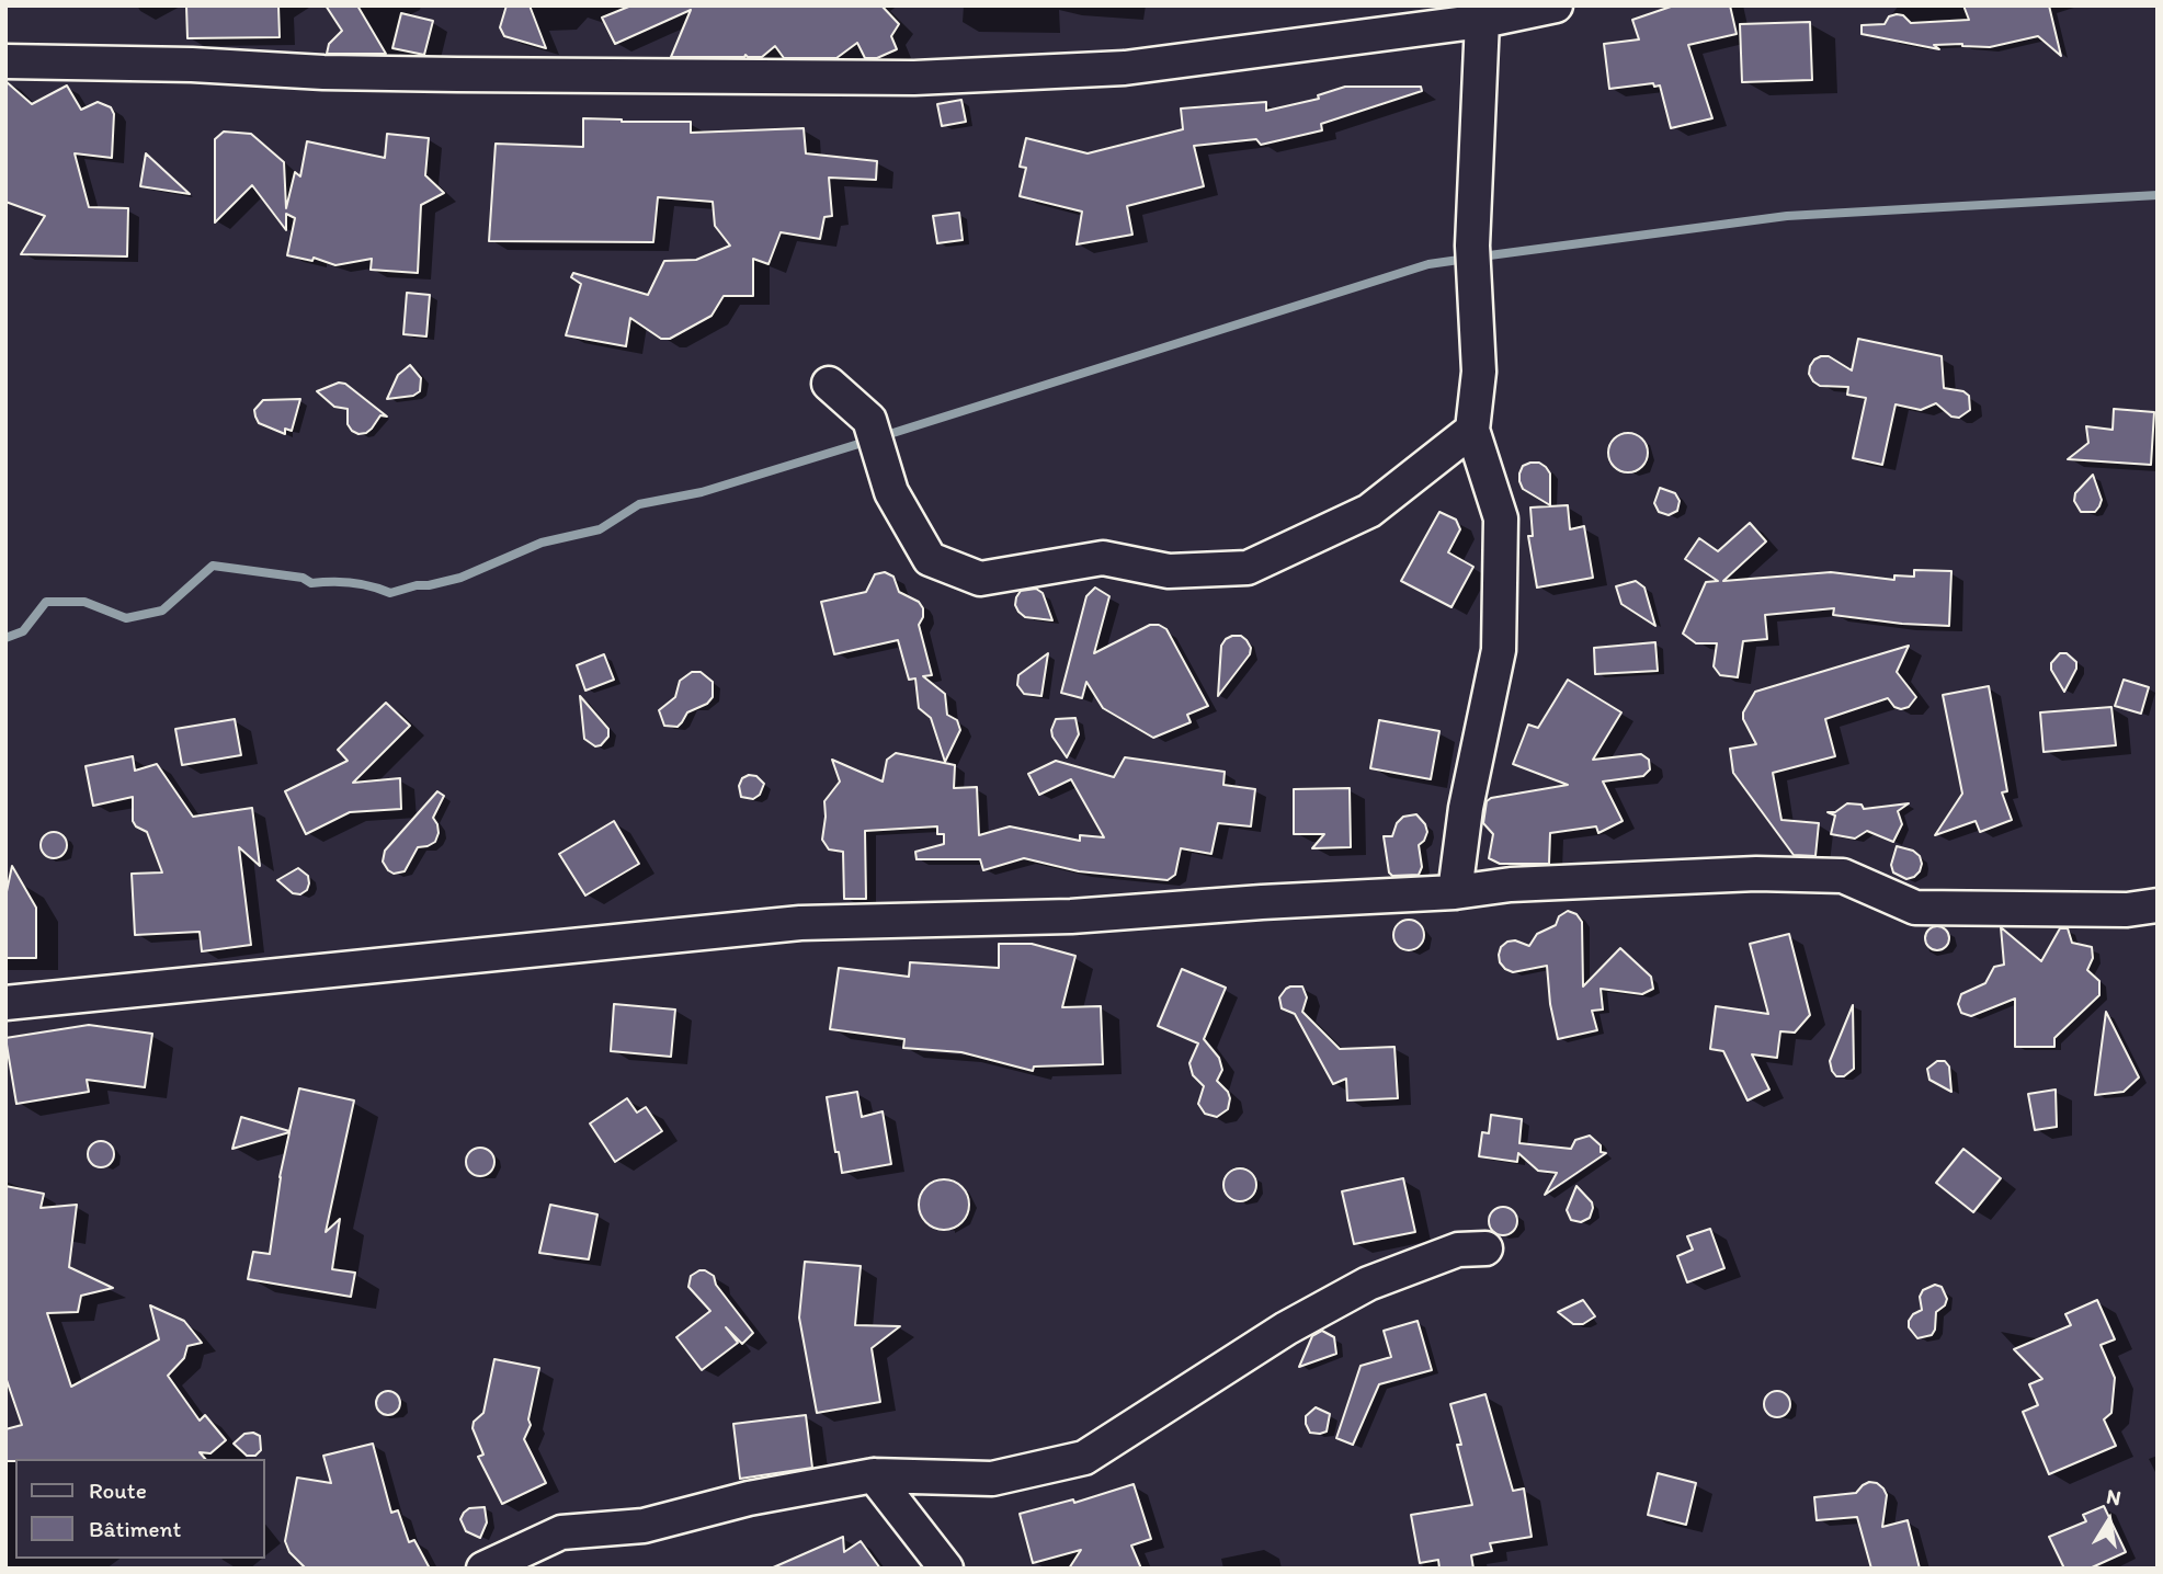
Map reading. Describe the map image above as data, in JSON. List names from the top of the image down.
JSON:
{
  "legend": ["Route", "Bâtiment"],
  "north": "top"
}
